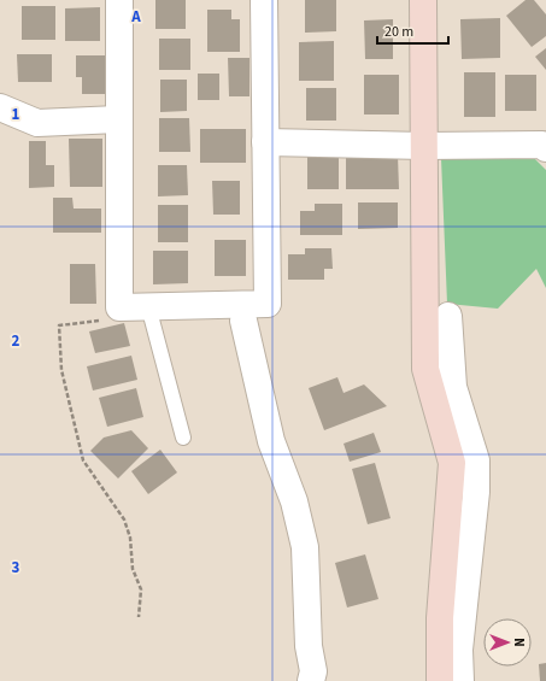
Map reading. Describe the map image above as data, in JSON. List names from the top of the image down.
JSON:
{
  "scale_bar": "20 m",
  "north": "right",
  "grid": {
    "columns": ["A"],
    "rows": ["1", "2", "3"]
  }
}
